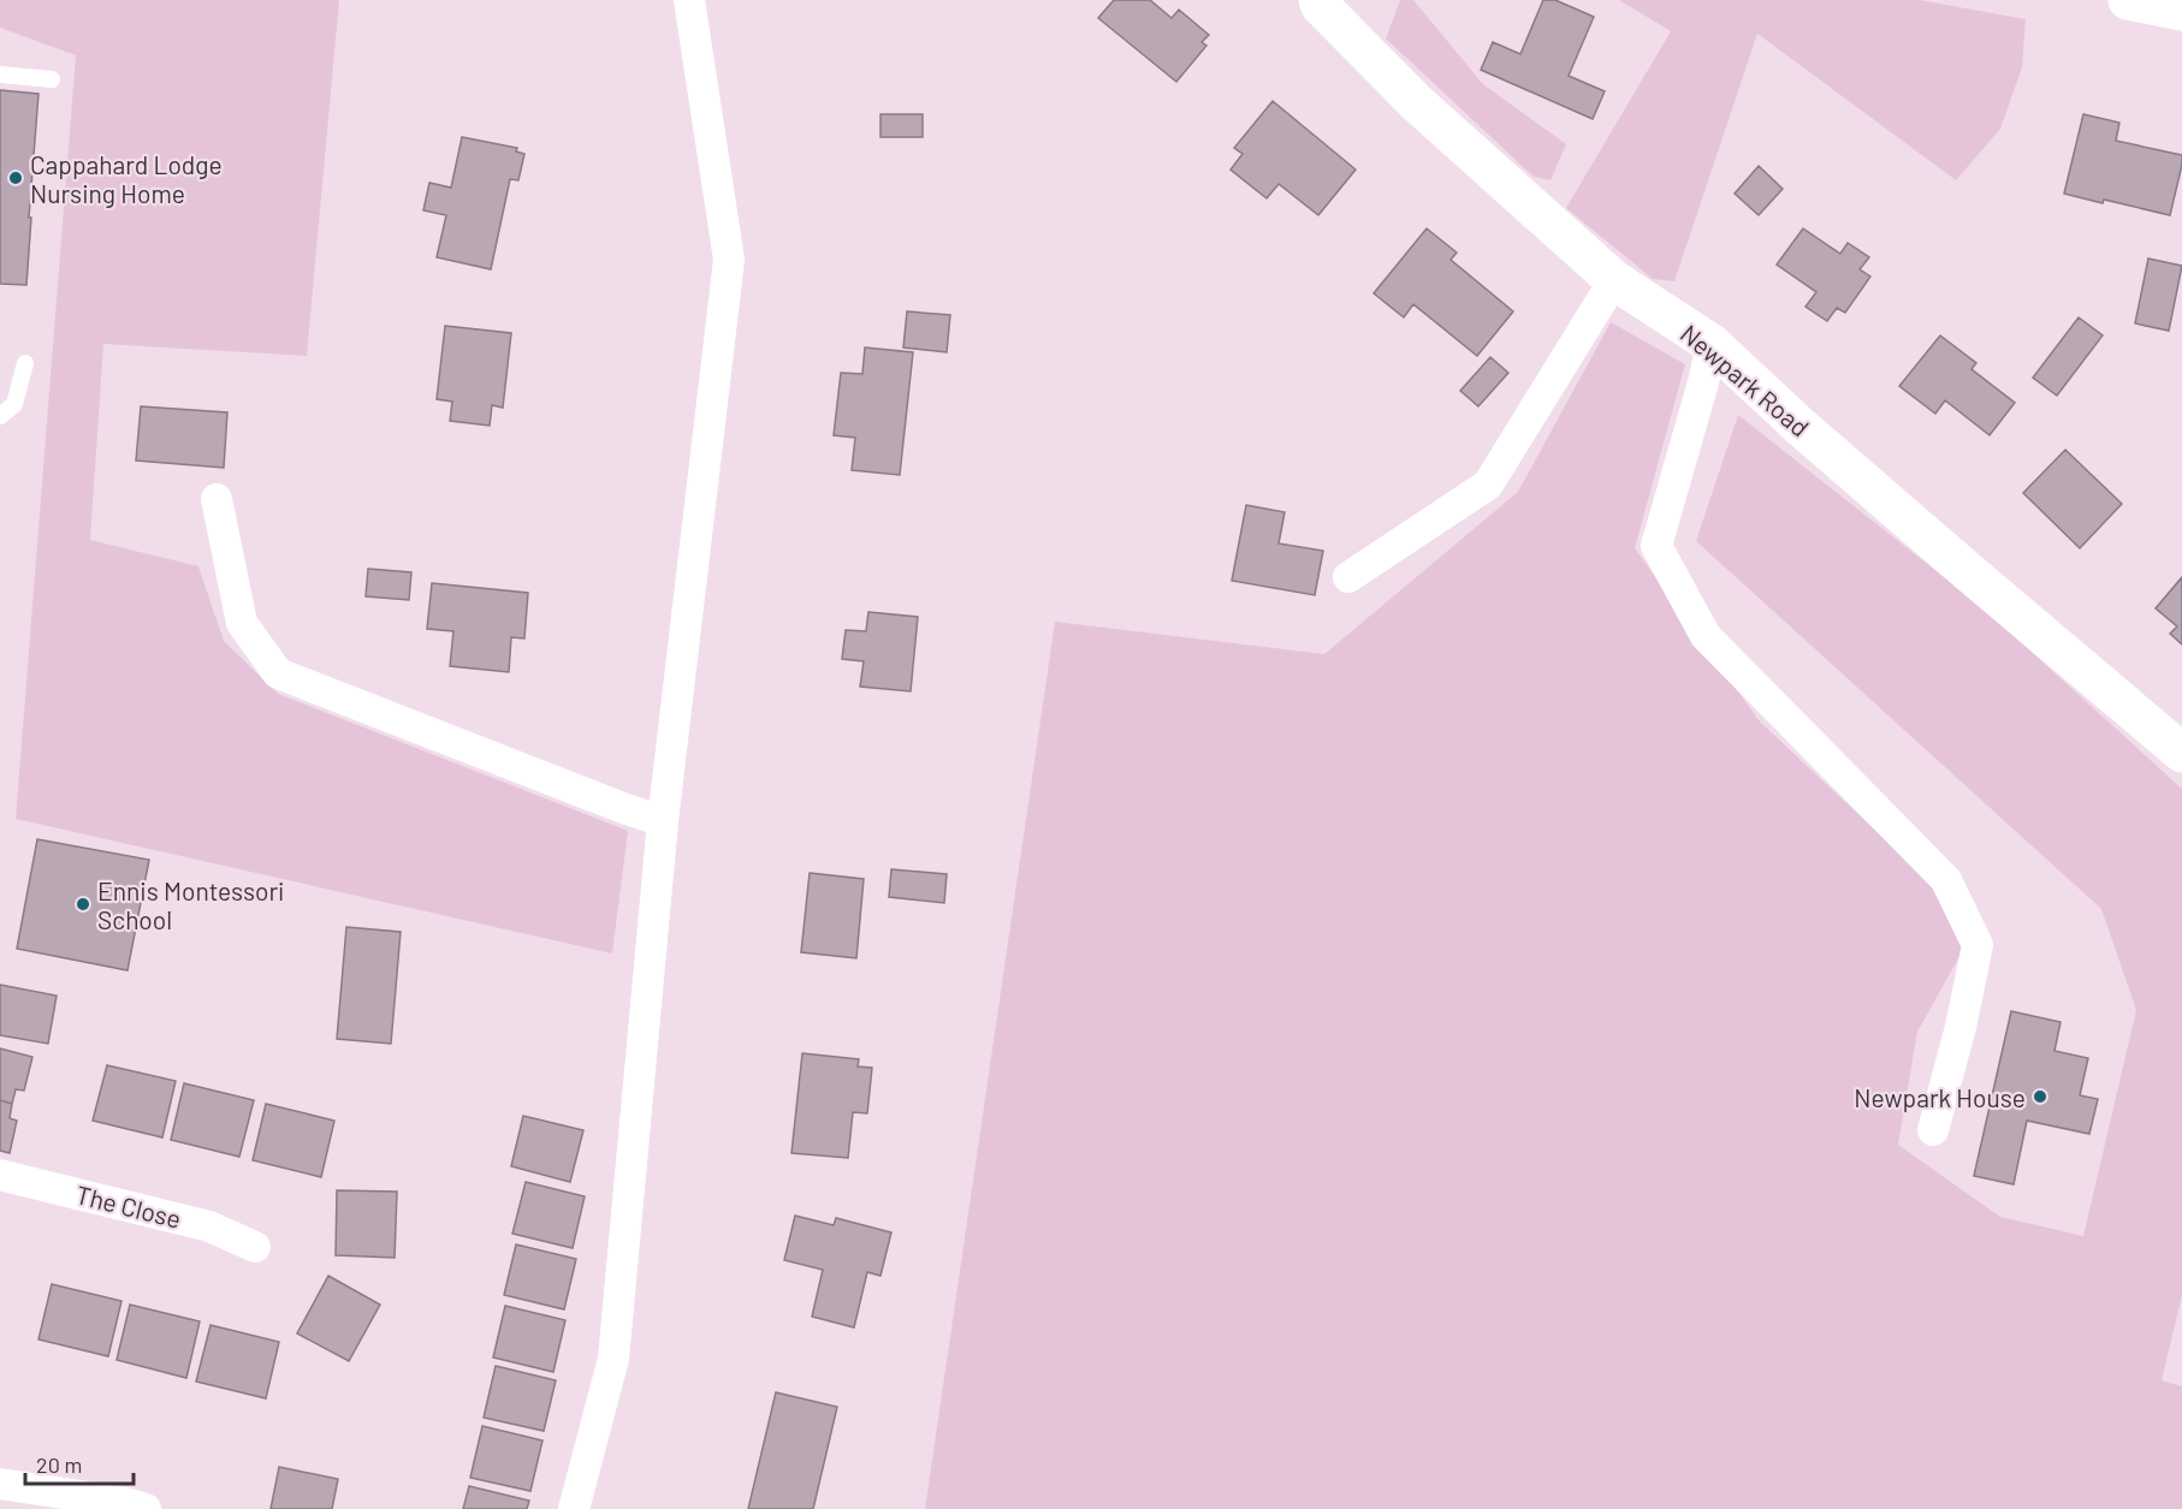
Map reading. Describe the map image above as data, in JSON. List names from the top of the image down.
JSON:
{
  "streets": {
    "street": ["Newpark Road", "The Close"]
  },
  "places": ["Cappahard Lodge Nursing Home", "Ennis Montessori School", "Newpark House"],
  "scale_bar": "20 m"
}
